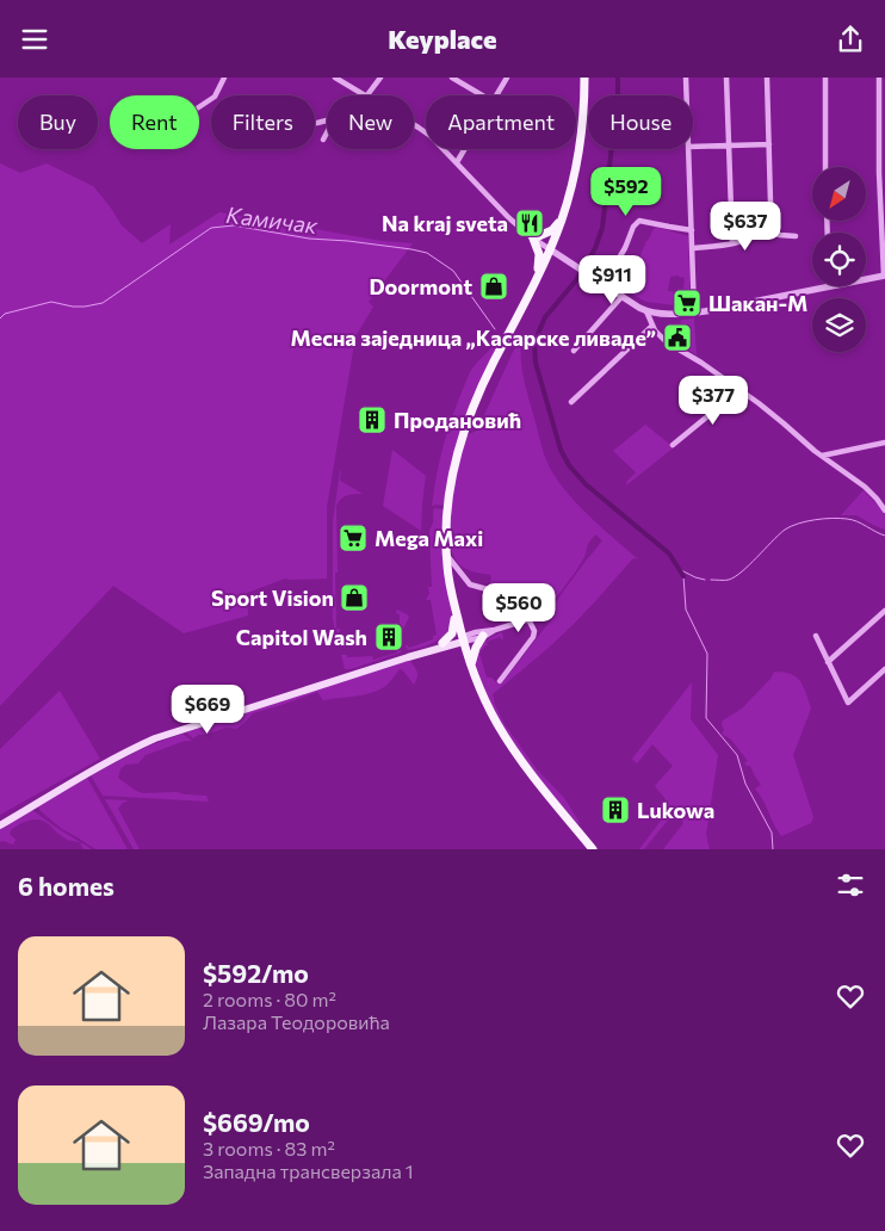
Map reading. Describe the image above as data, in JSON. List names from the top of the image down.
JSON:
{
  "water": ["Камичак"],
  "places": {
    "restaurant": ["Na kraj sveta"],
    "shop": ["Doormont", "Sport Vision"],
    "supermarket": ["Шакан-М", "Mega Maxi"],
    "public building": ["Месна заједница „Касарске ливаде”"],
    "building": ["Продановић", "Capitol Wash", "Lukowa"]
  },
  "north": "bottom left",
  "page": {
    "header": "Keyplace",
    "chip": [
      "Buy",
      "Rent",
      "Filters",
      "New",
      "Apartment",
      "House"
    ],
    "price": [
      "$592",
      "$637",
      "$911",
      "$377",
      "$560",
      "$669"
    ],
    "heading": "6 homes",
    "list": [
      {
        "name": "$592/mo",
        "note": "2 rooms · 80 m² · Лазара Теодоровића"
      },
      {
        "name": "$669/mo",
        "note": "3 rooms · 83 m² · Западна трансверзала 1"
      }
    ]
  }
}
